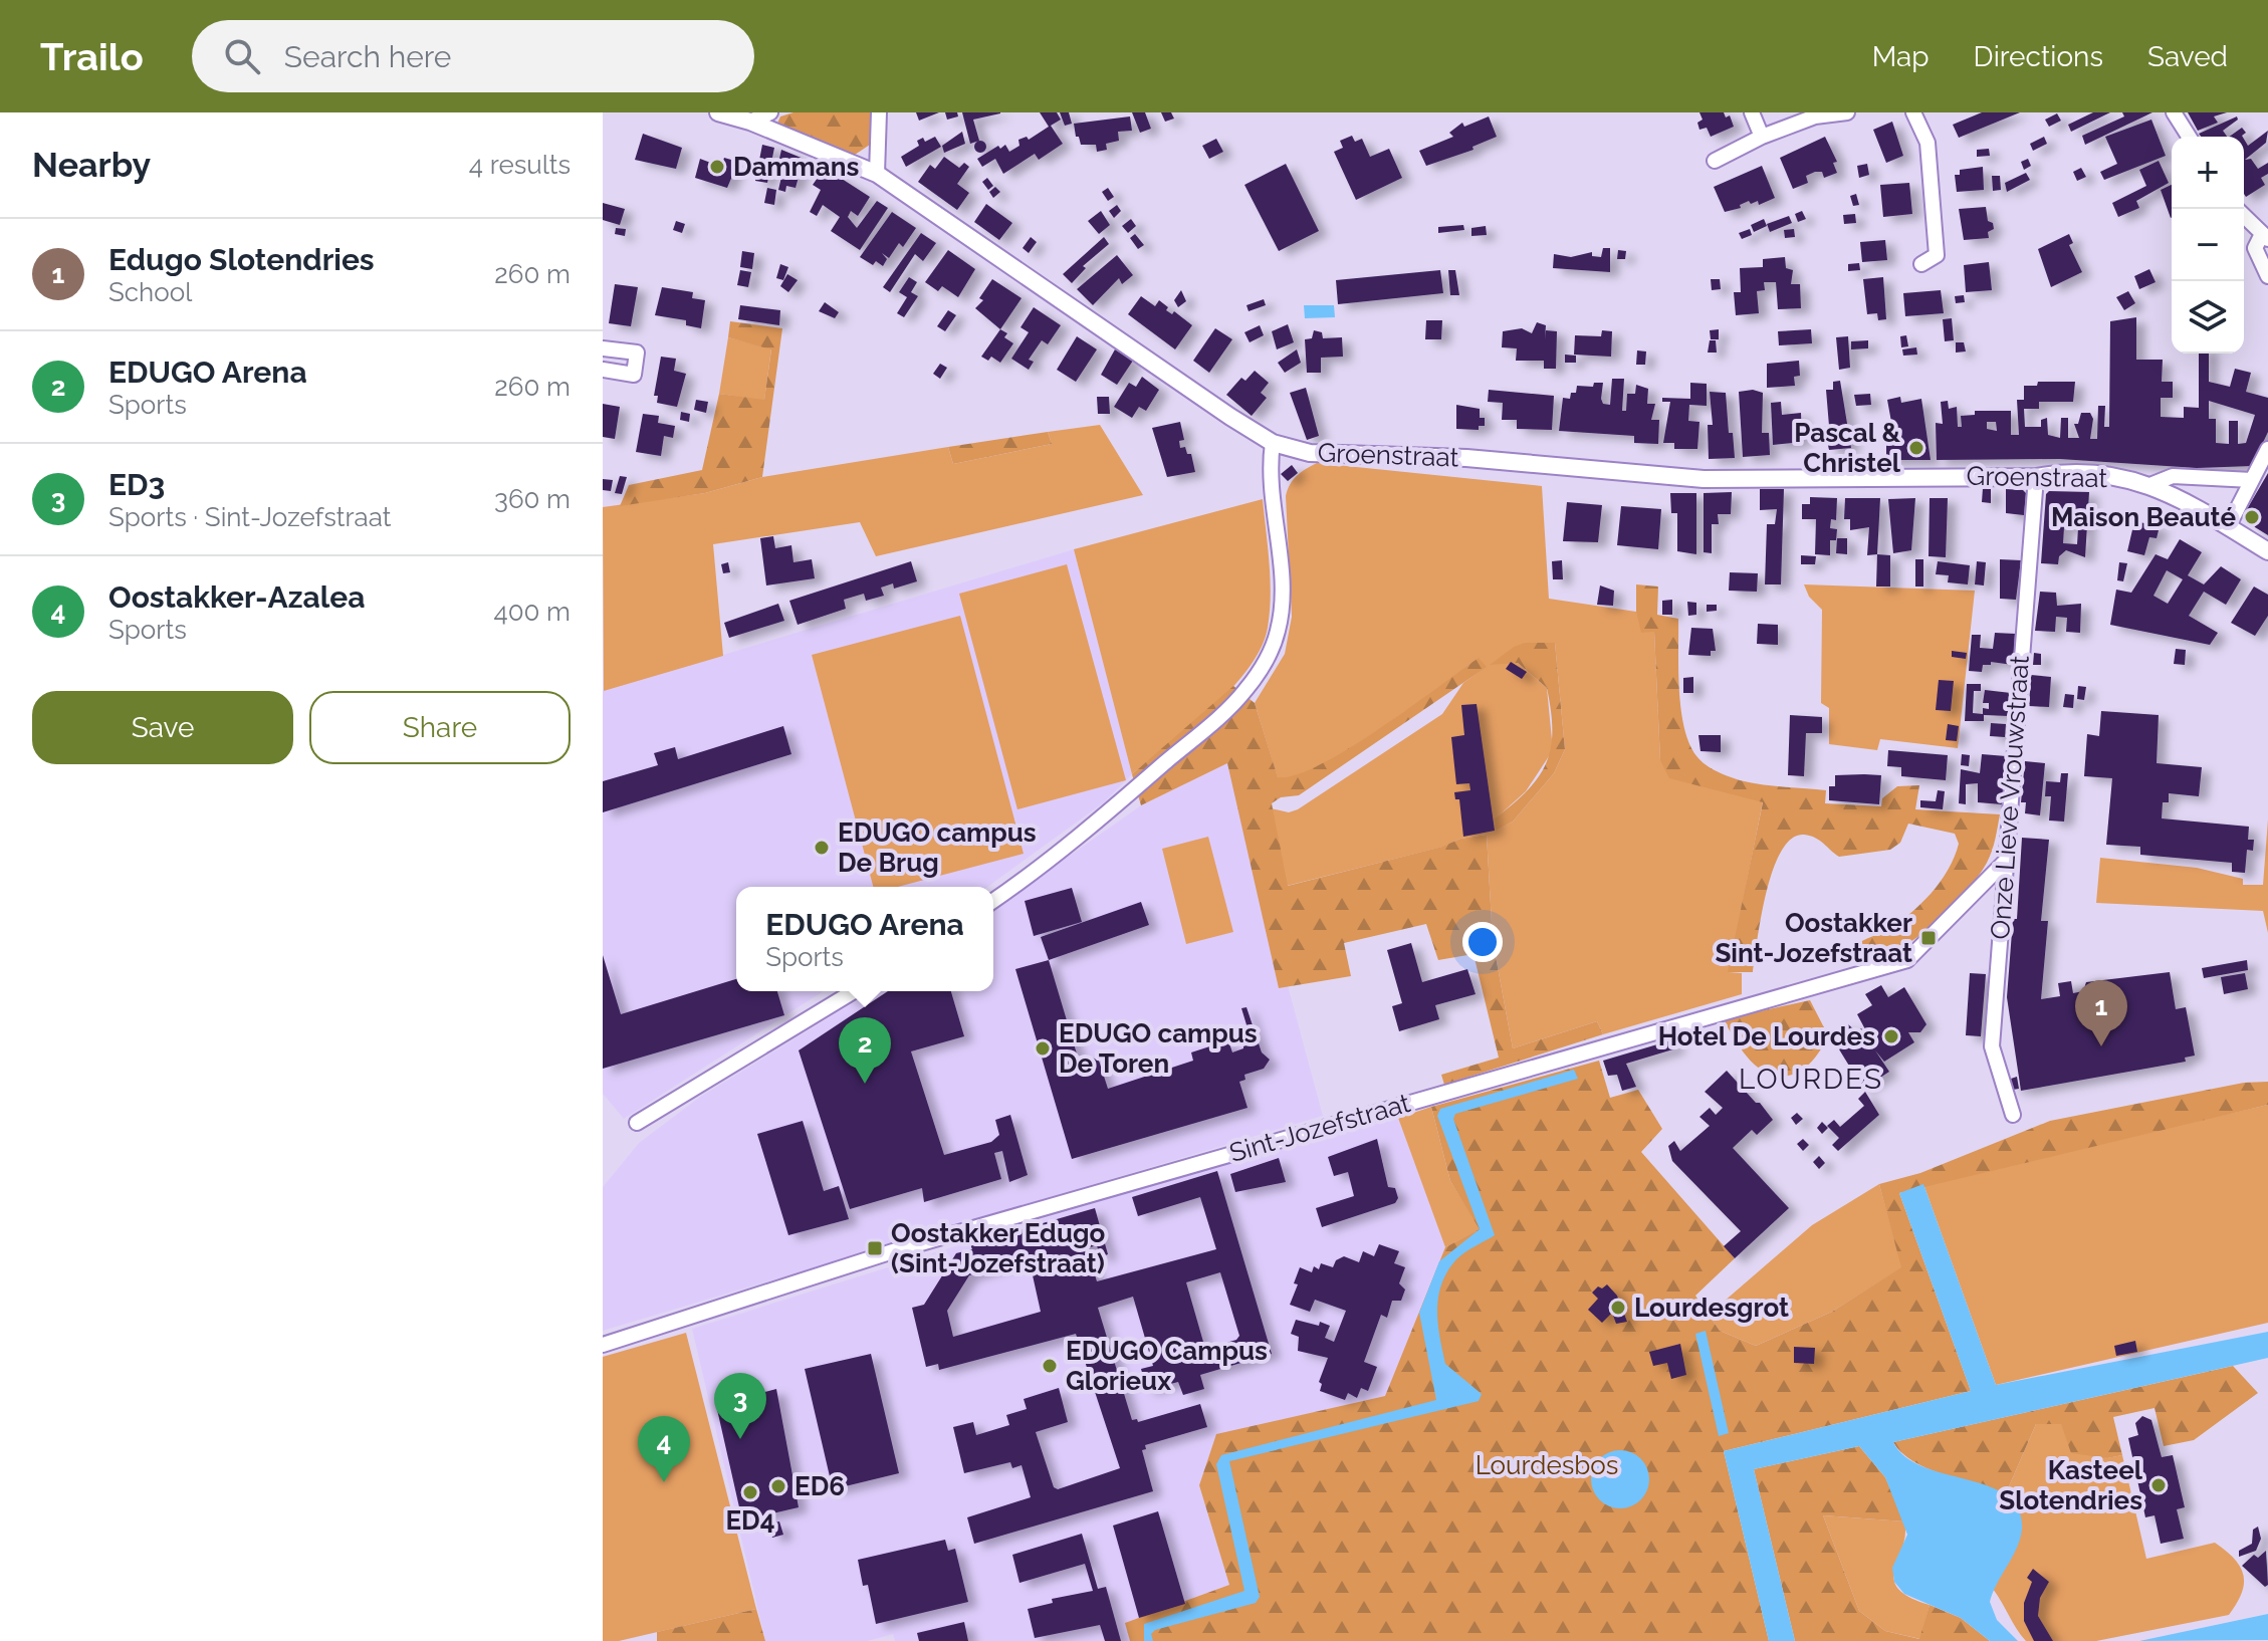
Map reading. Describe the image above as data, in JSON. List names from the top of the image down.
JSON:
{
  "streets": {
    "street": ["Groenstraat", "Onze Lieve Vrouwstraat", "Sint-Jozefstraat"]
  },
  "crossings": [
    ["Groenstraat", "Onze Lieve Vrouwstraat"],
    ["Onze Lieve Vrouwstraat", "Sint-Jozefstraat"]
  ],
  "districts": ["LOURDES"],
  "parks": ["Lourdesbos"],
  "places": {
    "other": [
      "Dammans",
      "Pascal & Christel",
      "Maison Beauté",
      "EDUGO campus De Brug",
      "Hotel De Lourdes",
      "EDUGO campus De Toren",
      "Lourdesgrot",
      "EDUGO Campus Glorieux",
      "Kasteel Slotendries",
      "ED6",
      "ED4"
    ],
    "transit": ["Oostakker Sint-Jozefstraat", "Oostakker Edugo (Sint-Jozefstraat)"]
  },
  "page": {
    "header": "Trailo",
    "search": "Search here",
    "nav": ["Map", "Directions", "Saved"],
    "heading": ["Nearby", "4 results"],
    "map_buttons": ["+", "−"],
    "list": [
      {
        "mark": "1",
        "name": "Edugo Slotendries",
        "note": "School",
        "value": "260 m"
      },
      {
        "mark": "2",
        "name": "EDUGO Arena",
        "note": "Sports",
        "value": "260 m"
      },
      {
        "mark": "3",
        "name": "ED3",
        "note": "Sports · Sint-Jozefstraat",
        "value": "360 m"
      },
      {
        "mark": "4",
        "name": "Oostakker-Azalea",
        "note": "Sports",
        "value": "400 m"
      }
    ],
    "buttons": ["Save", "Share"],
    "popup": ["EDUGO Arena", "Sports"],
    "pins": [
      "1",
      "2",
      "3",
      "4"
    ]
  }
}
